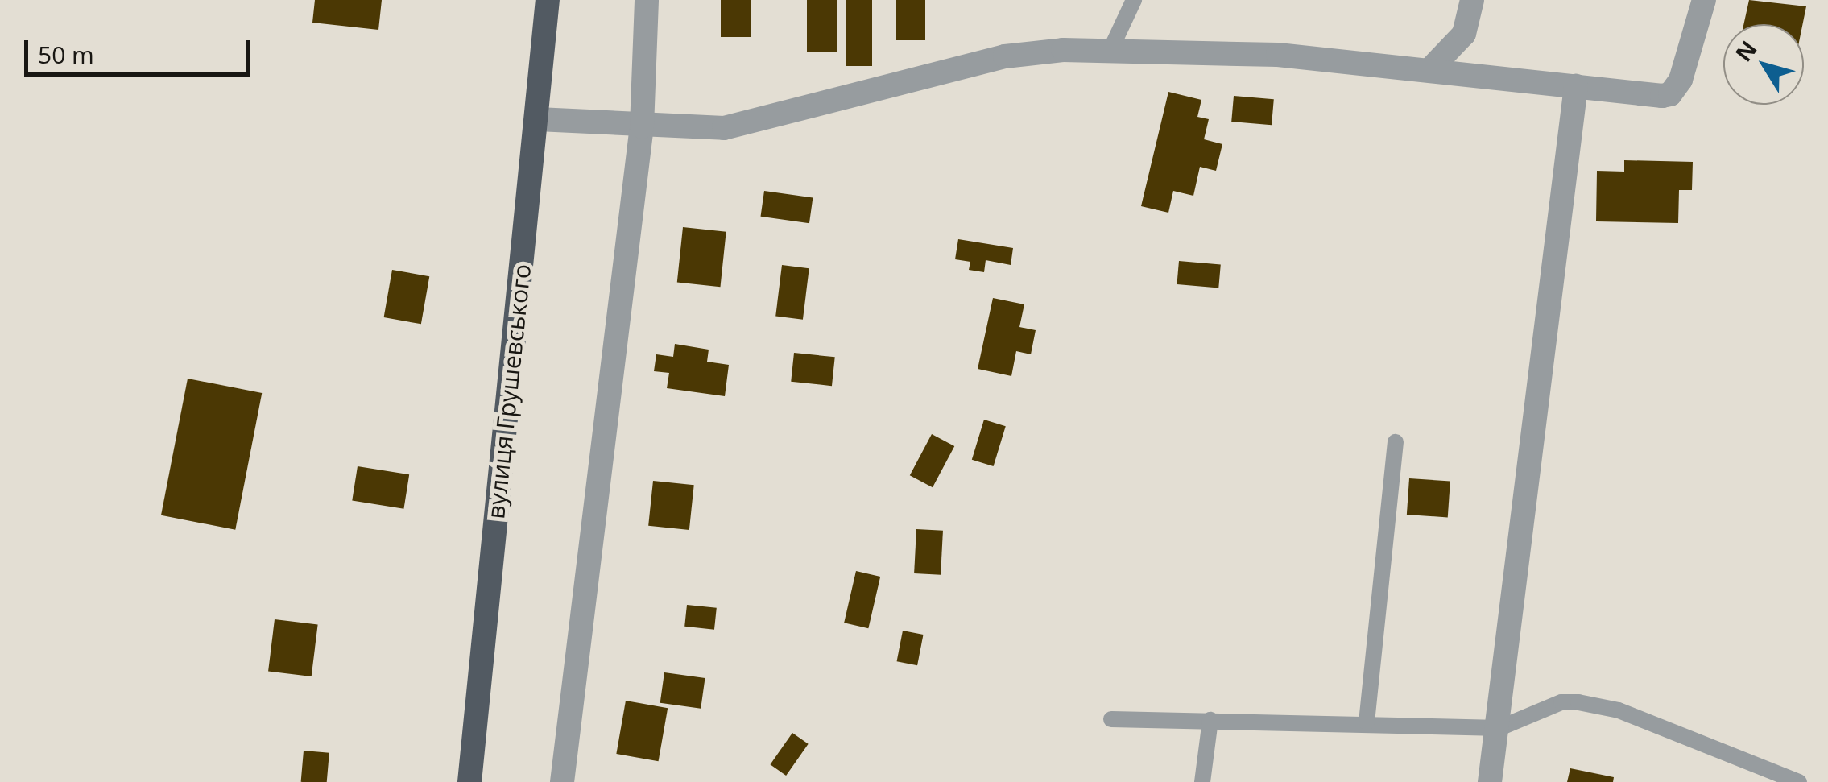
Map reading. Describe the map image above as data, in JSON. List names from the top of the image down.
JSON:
{
  "streets": {
    "highway": ["вулиця Грушевського"]
  },
  "scale_bar": "50 m",
  "north": "top left"
}
